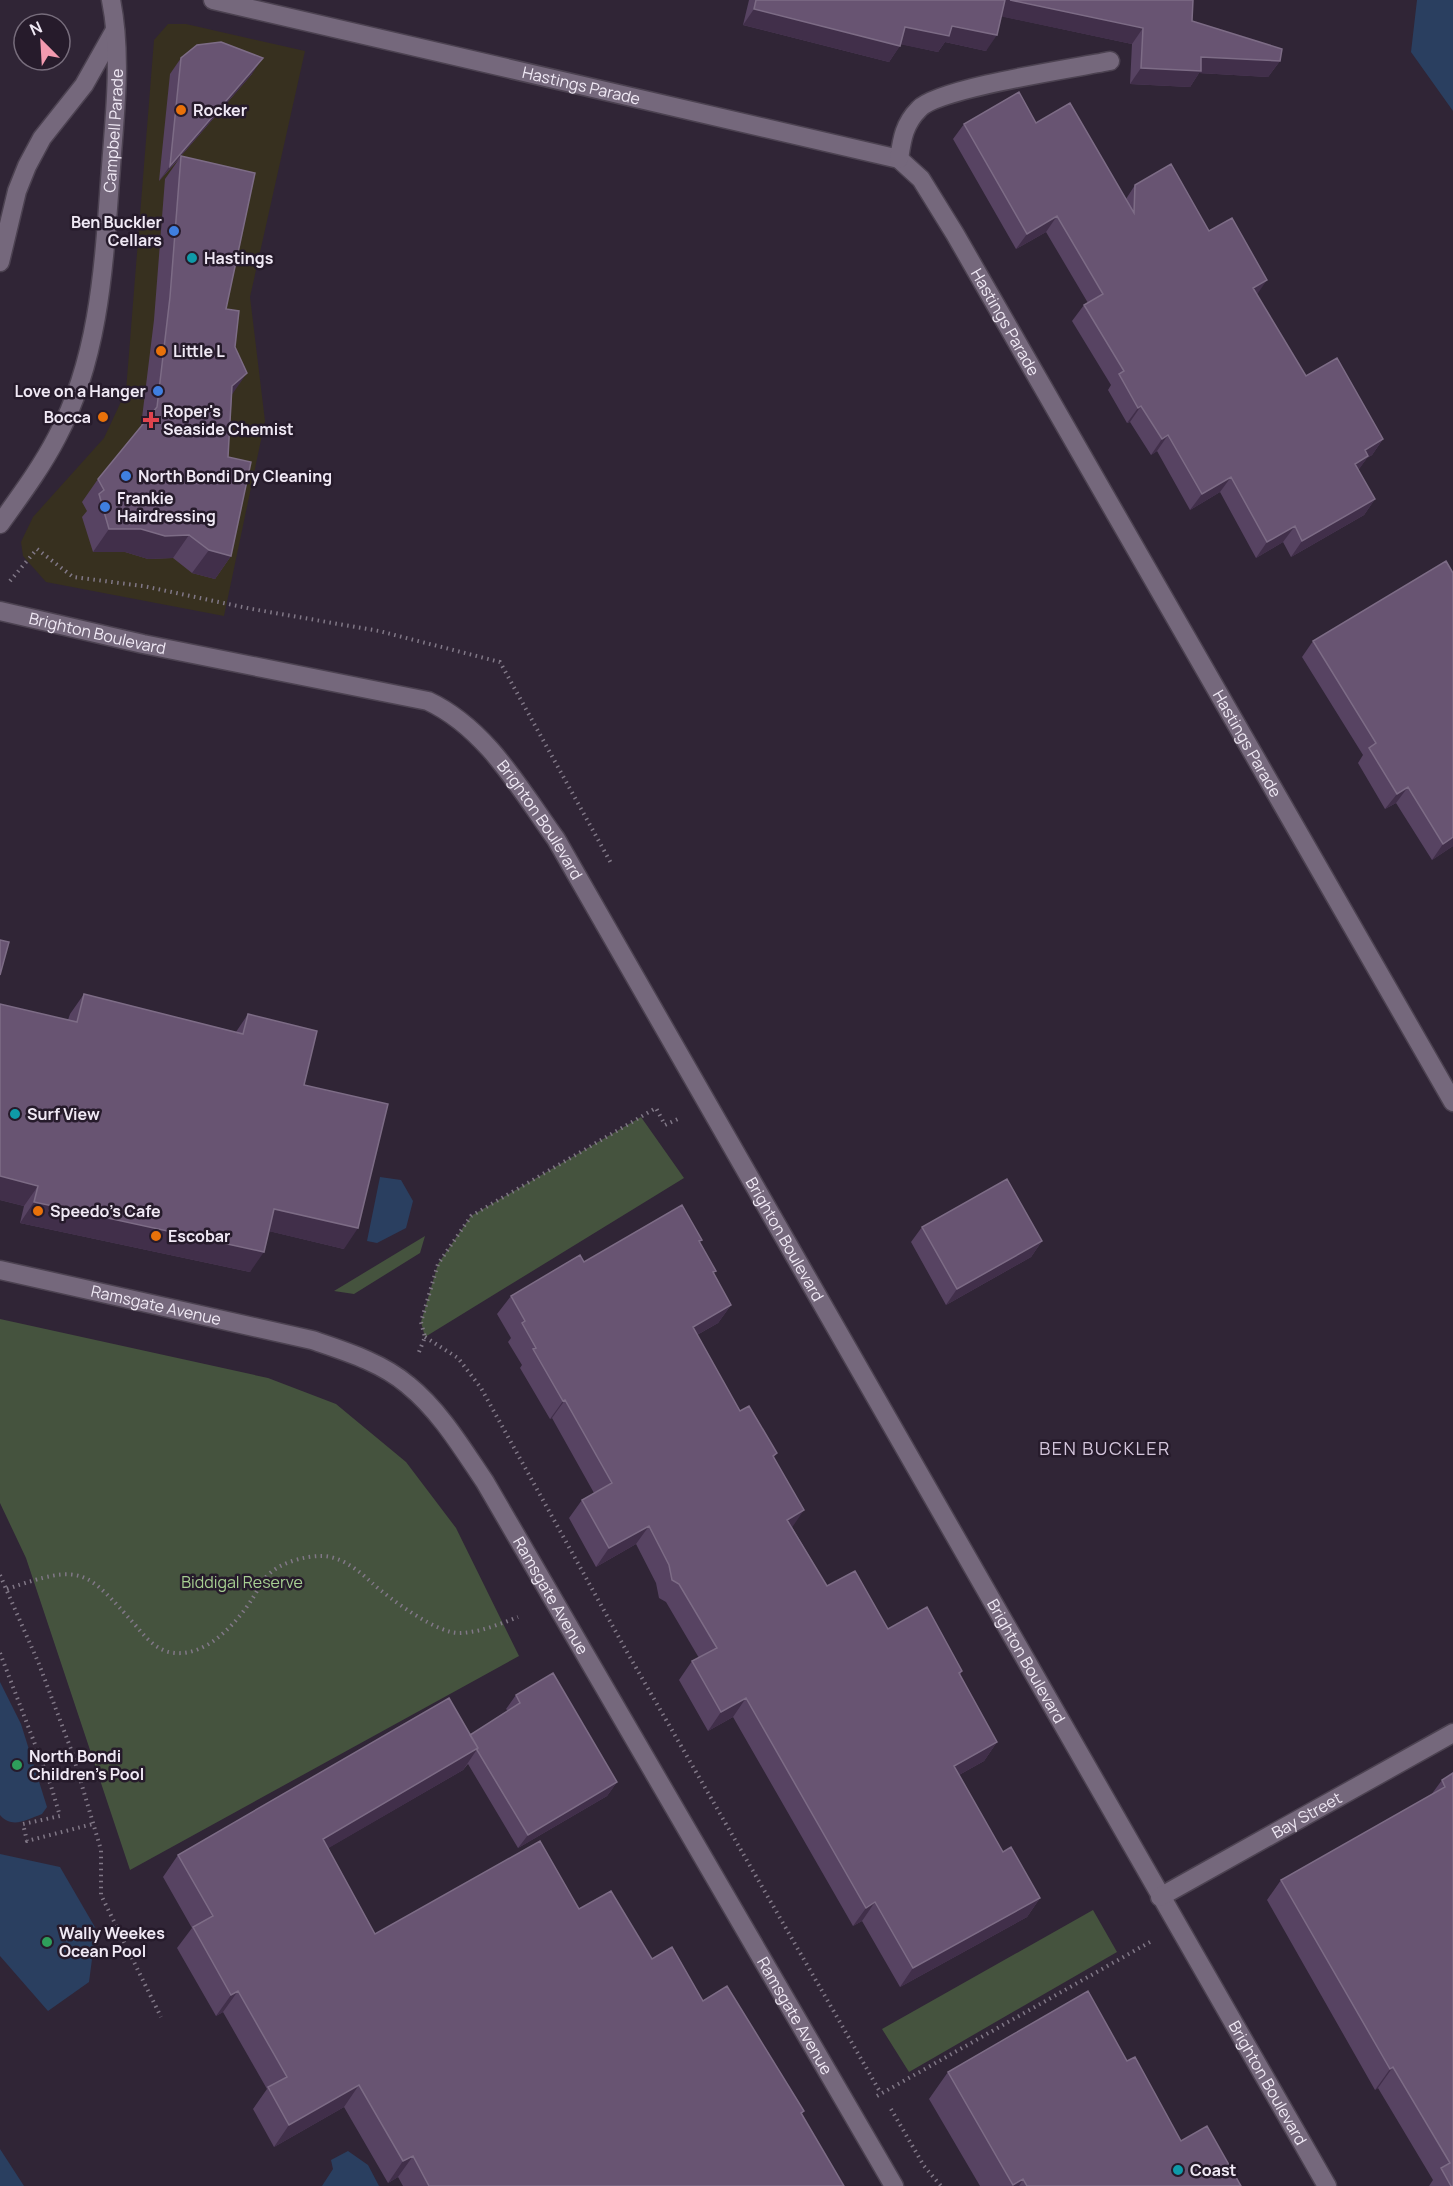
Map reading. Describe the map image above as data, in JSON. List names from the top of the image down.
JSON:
{
  "streets": {
    "street": [
      "Hastings Parade",
      "Campbell Parade",
      "Brighton Boulevard",
      "Ramsgate Avenue",
      "Bay Street"
    ]
  },
  "crossings": [
    ["Brighton Boulevard", "Bay Street"]
  ],
  "districts": ["BEN BUCKLER"],
  "parks": ["Biddigal Reserve"],
  "places": {
    "other": [
      "Rocker",
      "Ben Buckler Cellars",
      "Hastings",
      "Little L",
      "Love on a Hanger",
      "Bocca",
      "North Bondi Dry Cleaning",
      "Frankie Hairdressing",
      "Surf View",
      "Speedo's Cafe",
      "Escobar",
      "North Bondi Children's Pool",
      "Wally Weekes Ocean Pool",
      "Coast"
    ],
    "health": ["Roper's Seaside Chemist"]
  },
  "north": "top left"
}
